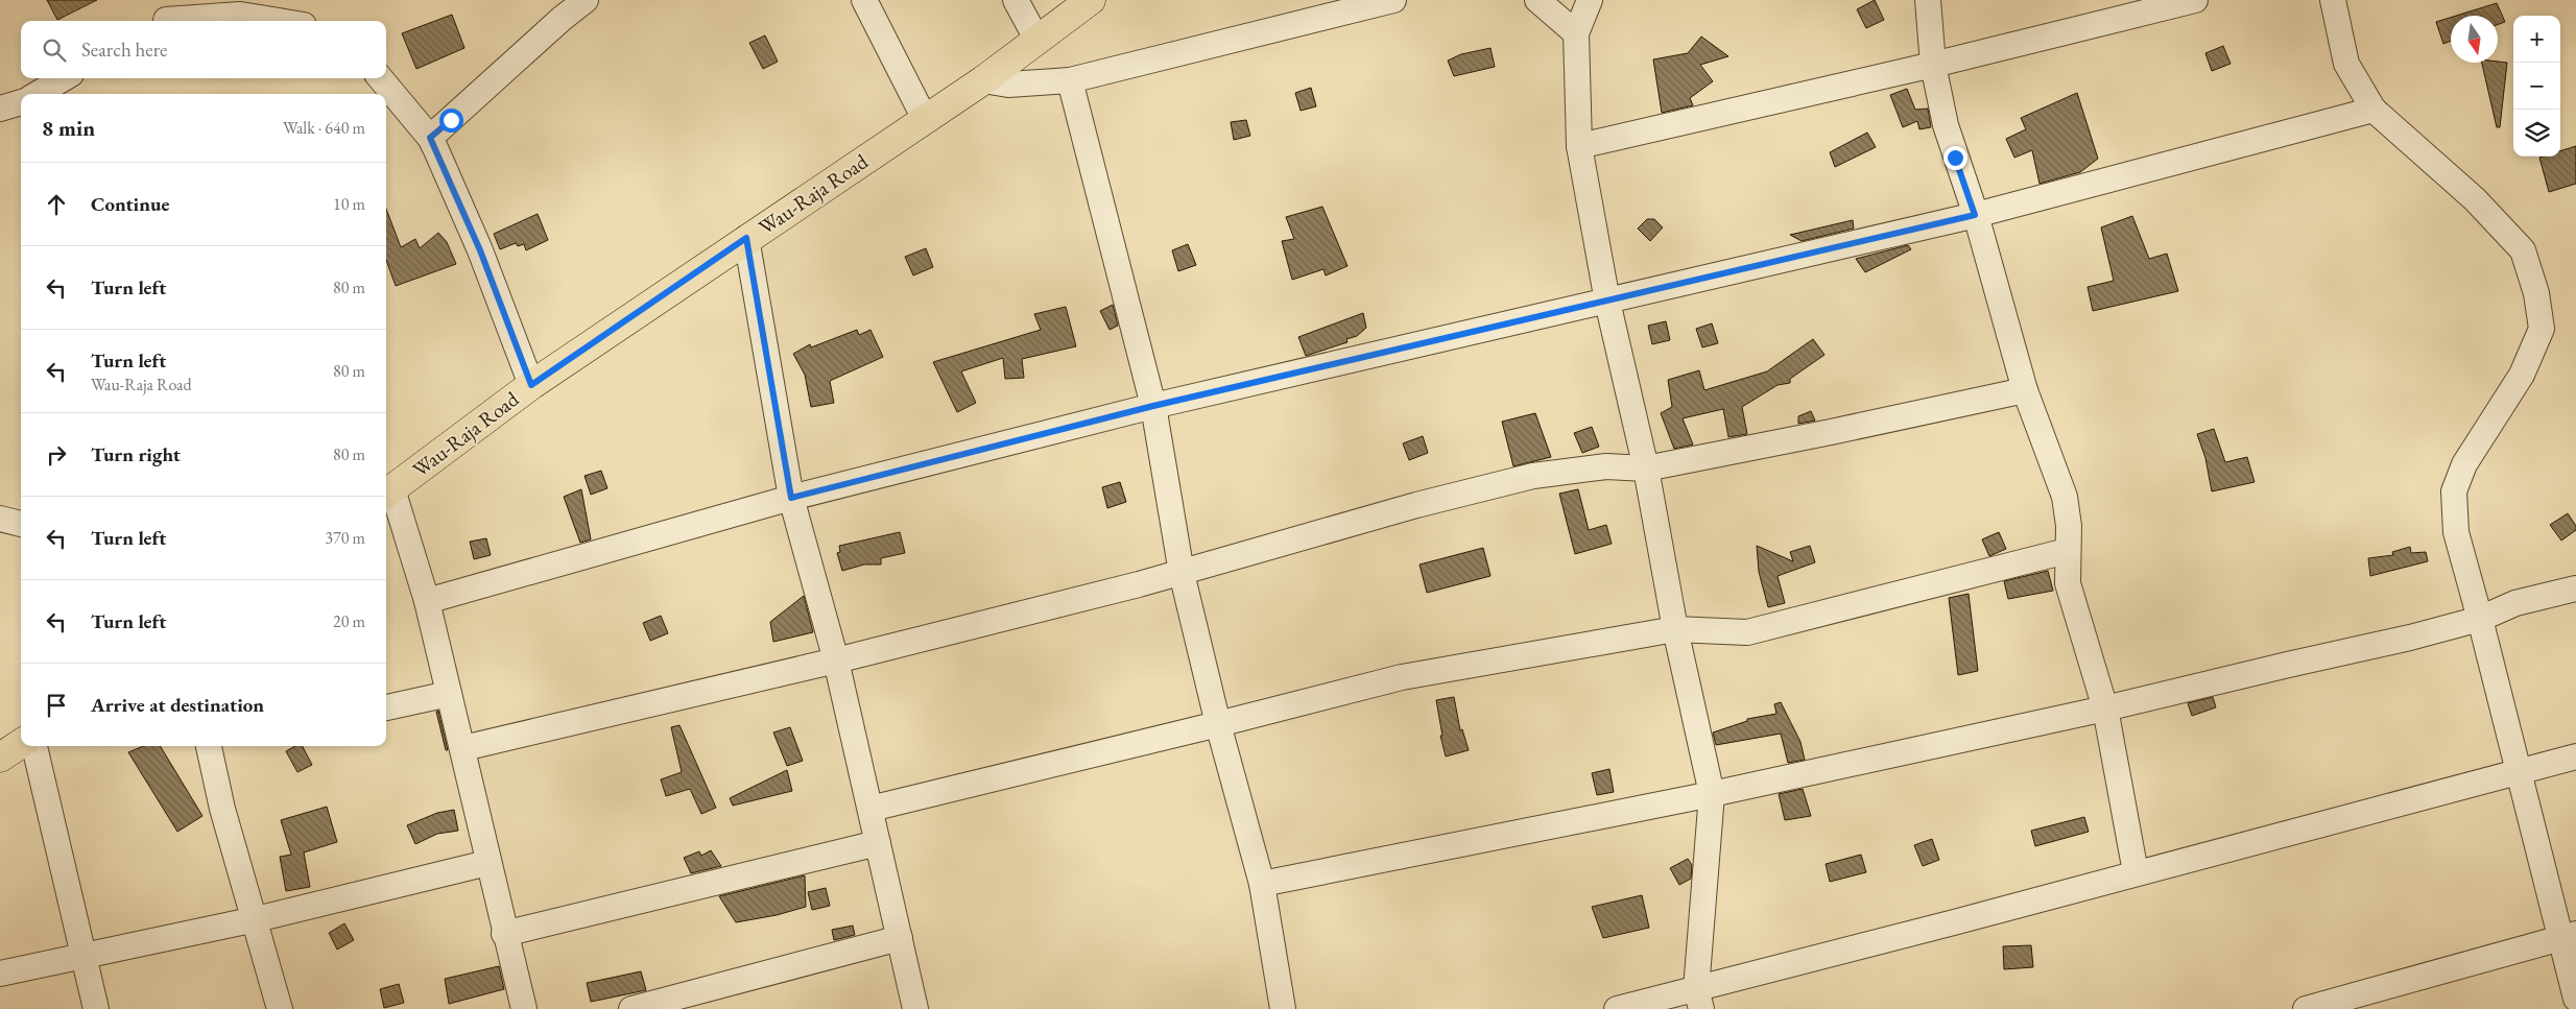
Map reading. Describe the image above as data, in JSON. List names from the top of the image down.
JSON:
{
  "streets": {
    "main road": ["Wau-Raja Road"]
  },
  "north": "bottom",
  "page": {
    "map_buttons": ["+", "−"],
    "search": "Search here",
    "heading": ["8 min", "Walk · 640 m"],
    "list": [
      ["Continue", "10 m"],
      ["Turn left", "80 m"],
      ["Turn left", "Wau-Raja Road", "80 m"],
      ["Turn right", "80 m"],
      ["Turn left", "370 m"],
      ["Turn left", "20 m"],
      "Arrive at destination"
    ]
  }
}
